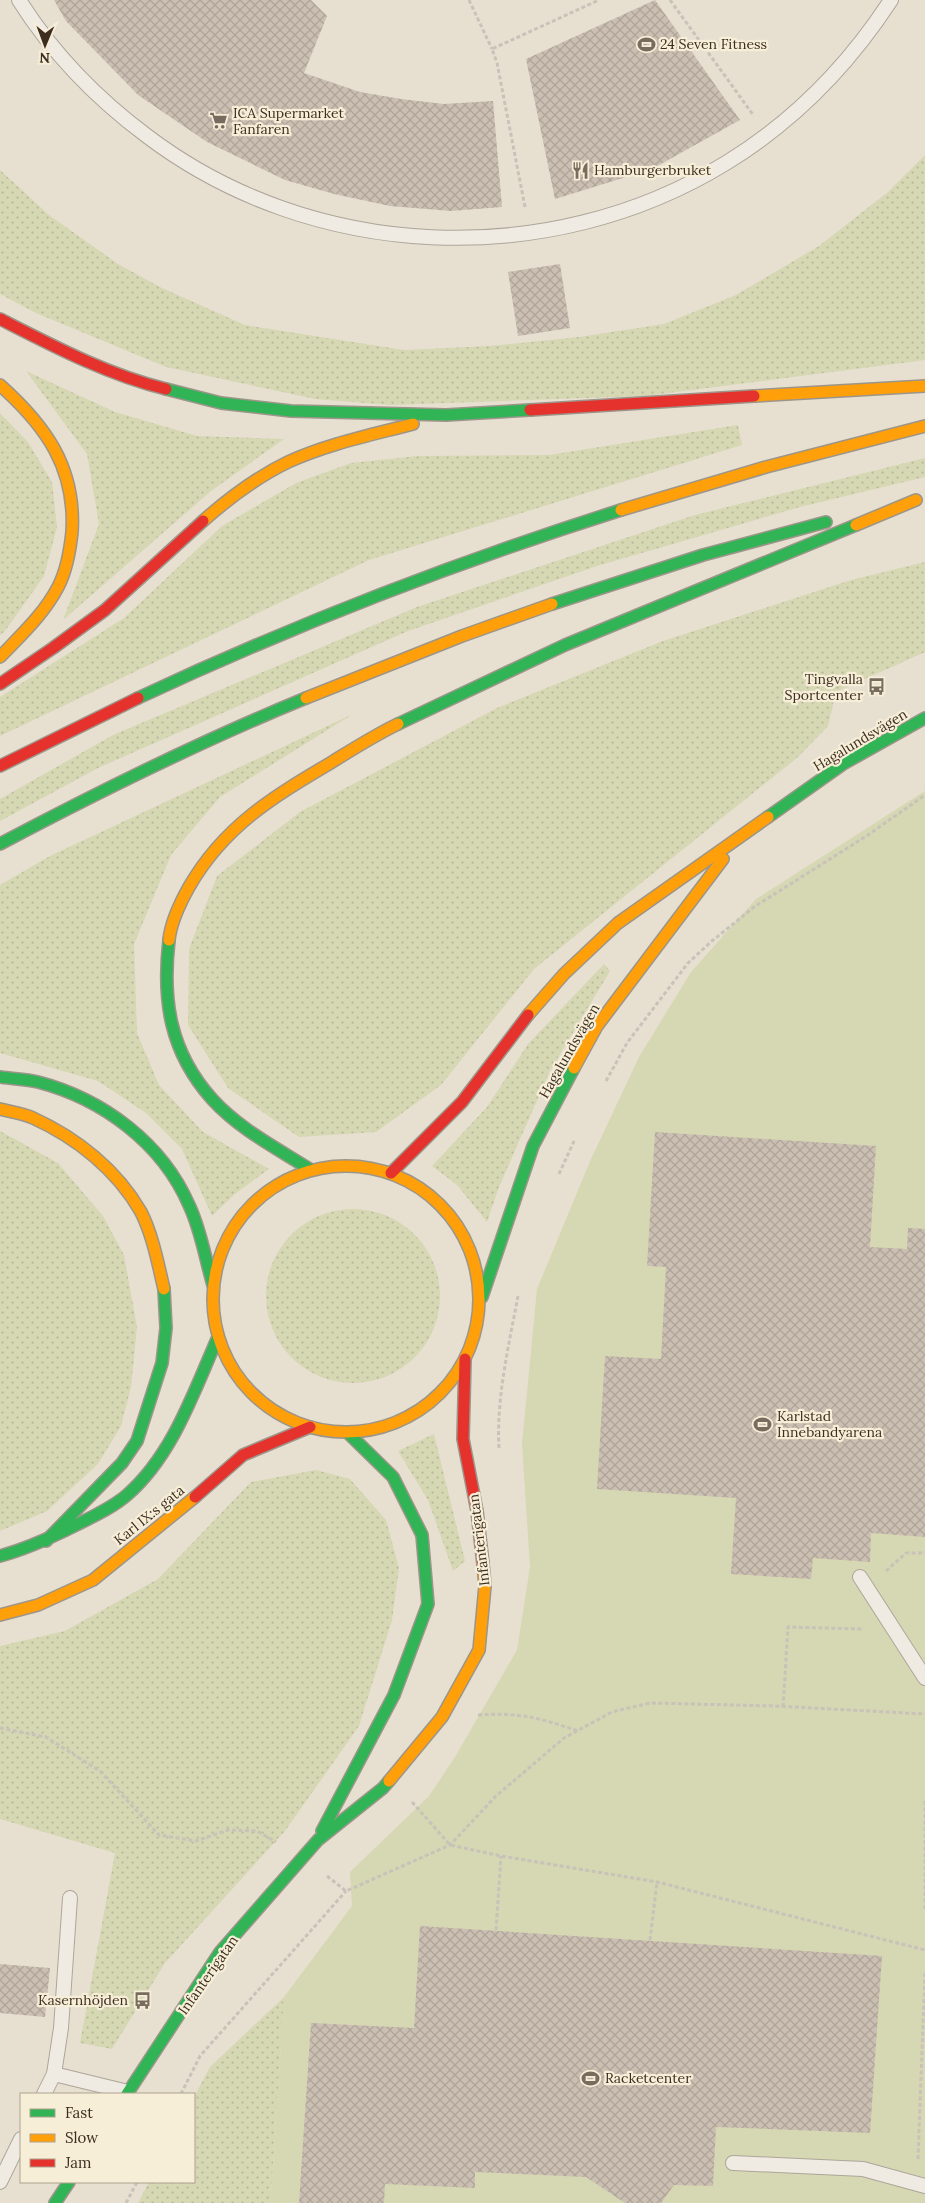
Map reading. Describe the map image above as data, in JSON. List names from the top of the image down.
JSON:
{
  "streets": {
    "main road": ["Hagalundsvägen", "Karl IX:s gata", "Infanterigatan"]
  },
  "places": {
    "sports": ["24 Seven Fitness", "Karlstad Innebandyarena", "Racketcenter"],
    "supermarket": ["ICA Supermarket Fanfaren"],
    "restaurant": ["Hamburgerbruket"],
    "bus stop": ["Tingvalla Sportcenter", "Kasernhöjden"]
  },
  "legend": ["Fast", "Slow", "Jam"],
  "north": "bottom"
}
